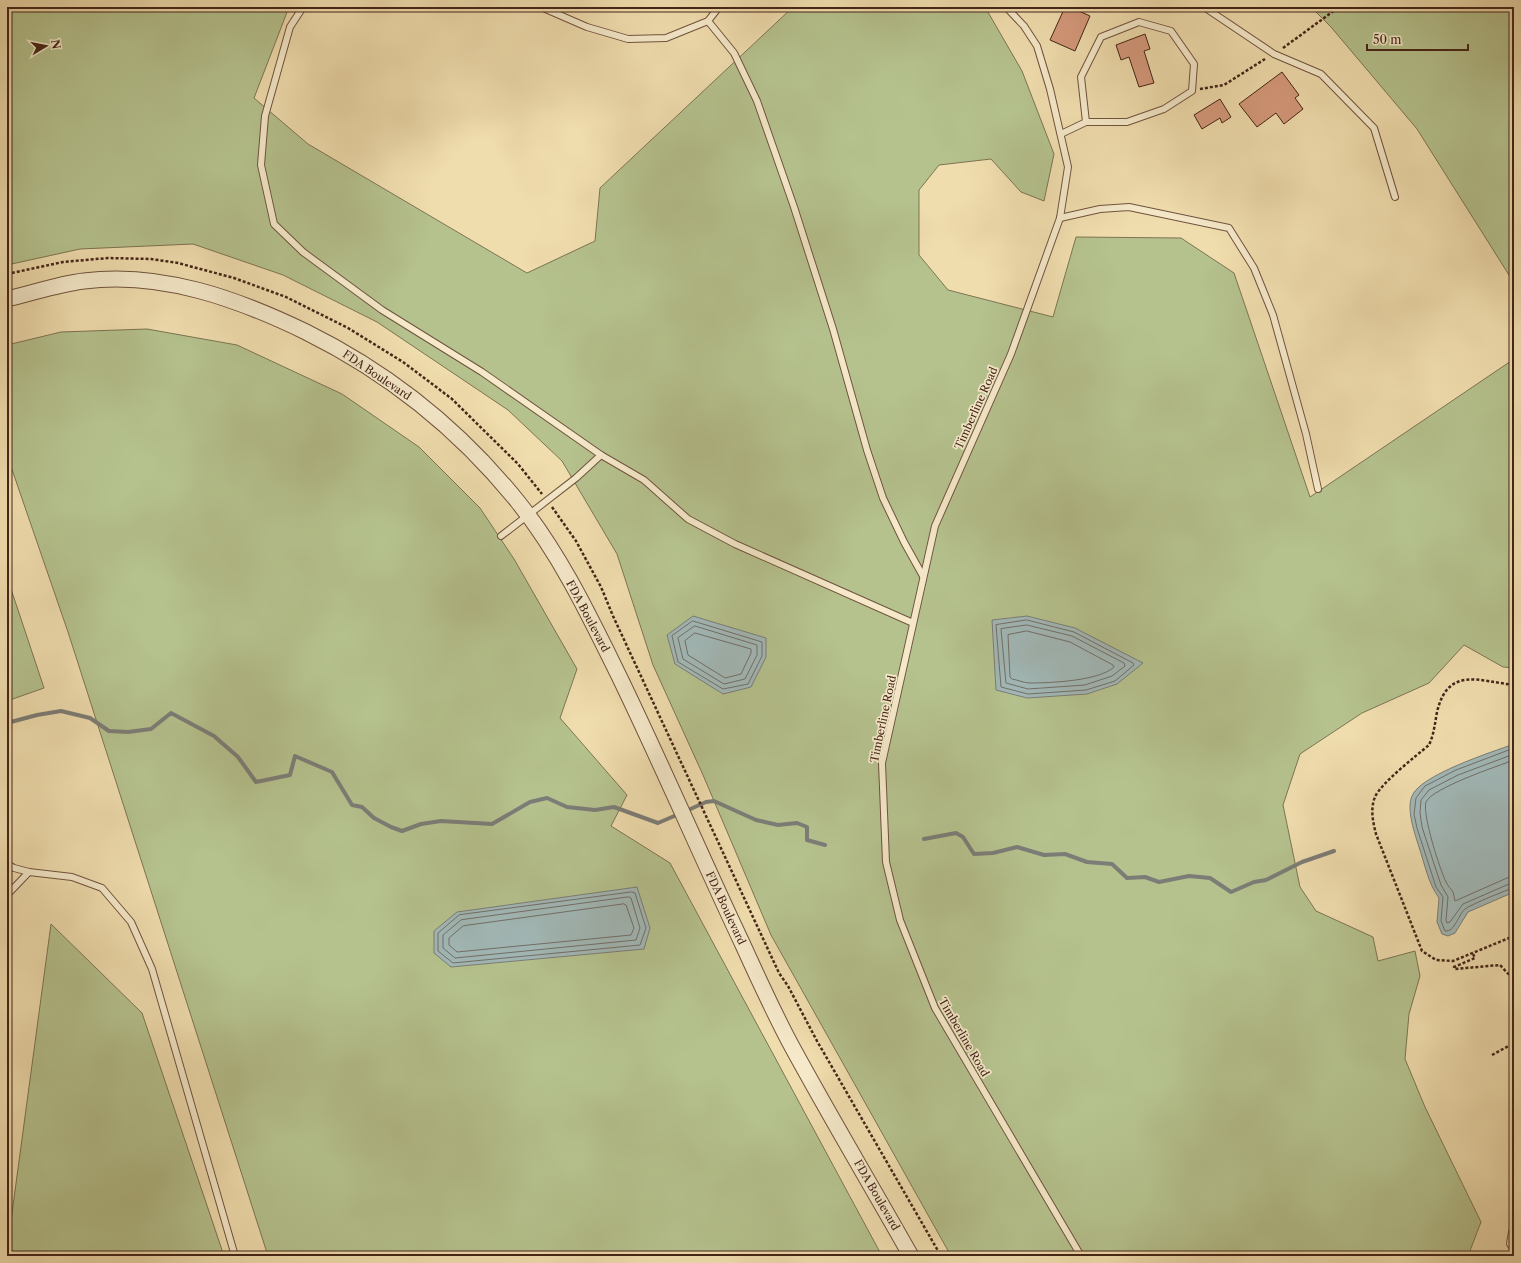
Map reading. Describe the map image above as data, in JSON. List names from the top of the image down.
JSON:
{
  "streets": {
    "street": ["FDA Boulevard"],
    "lane": ["Timberline Road"]
  },
  "scale_bar": "50 m",
  "north": "right"
}
